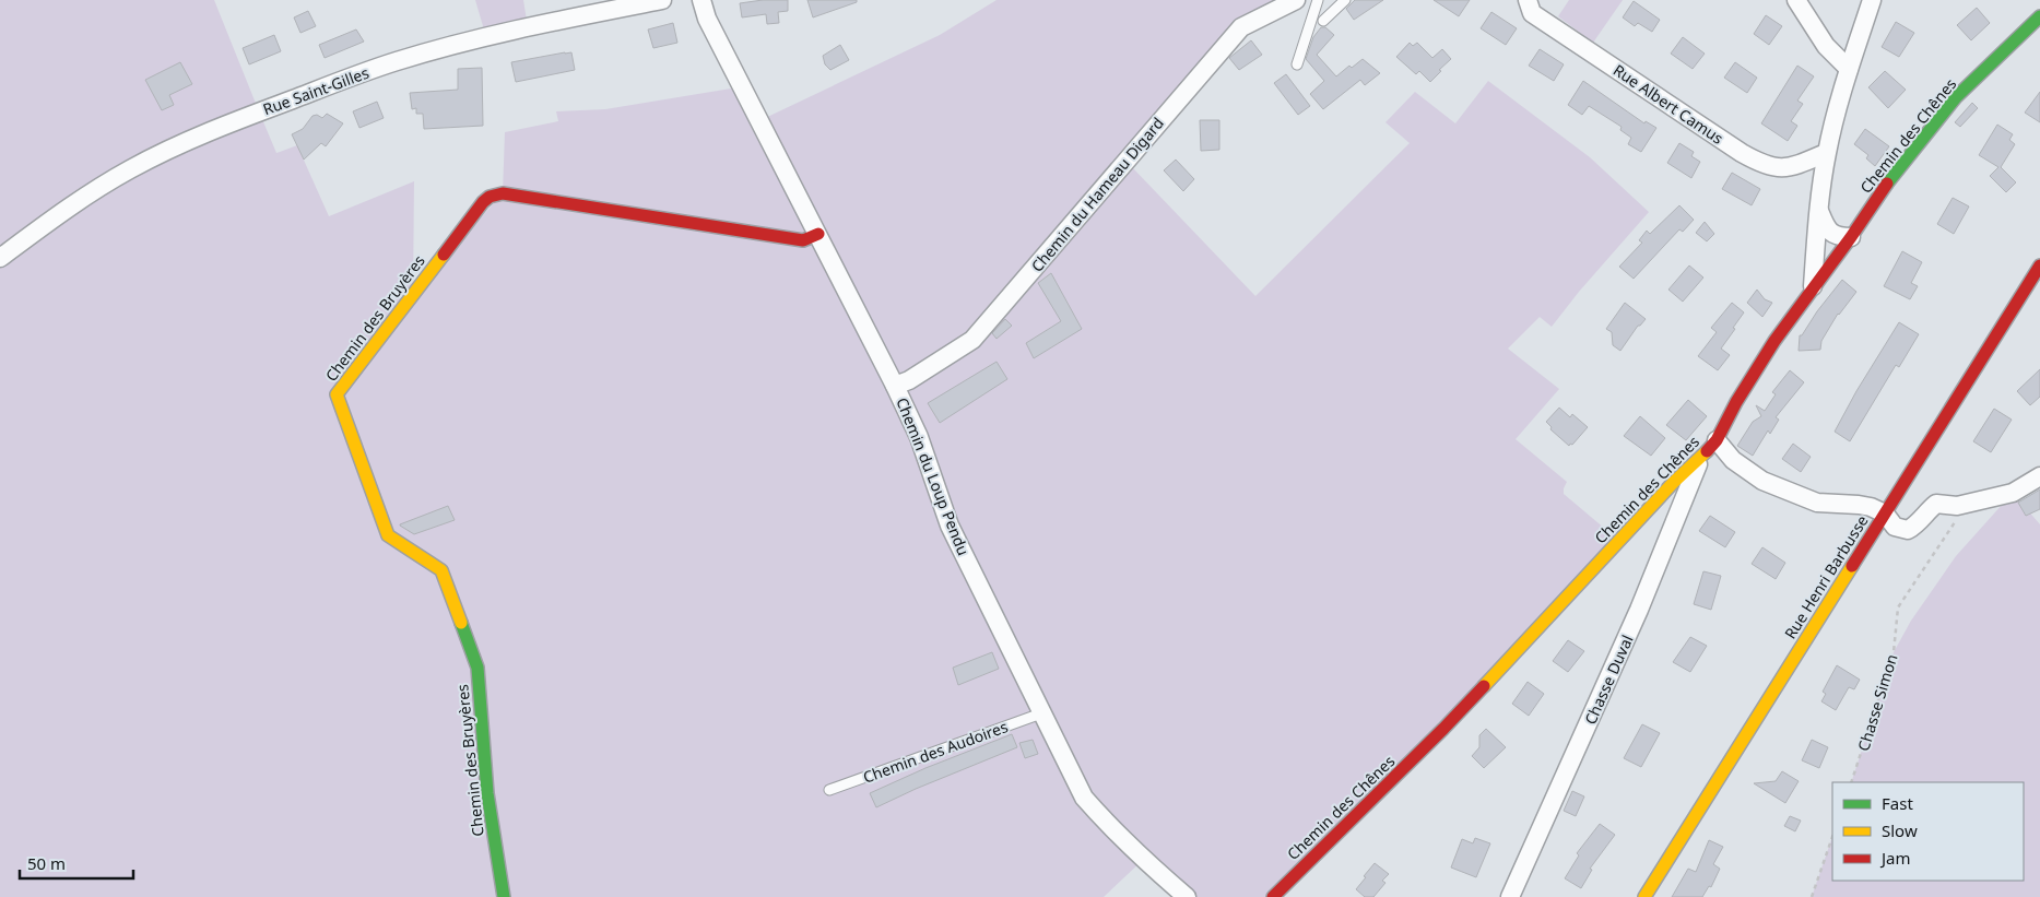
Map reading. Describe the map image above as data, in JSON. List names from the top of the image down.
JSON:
{
  "streets": {
    "street": [
      "Rue Saint-Gilles",
      "Rue Albert Camus",
      "Chemin des Chênes",
      "Chemin du Hameau Digard",
      "Chemin des Bruyères",
      "Chemin du Loup Pendu",
      "Rue Henri Barbusse",
      "Chasse Duval"
    ],
    "lane": ["Chemin des Audoires"],
    "path": ["Chasse Simon"]
  },
  "crossings": [
    ["Chemin des Chênes", "Chasse Duval"],
    ["Chemin du Hameau Digard", "Chemin du Loup Pendu"],
    ["Chemin des Bruyères", "Chemin du Loup Pendu"],
    ["Chemin du Loup Pendu", "Chemin des Audoires"]
  ],
  "legend": ["Fast", "Slow", "Jam"],
  "scale_bar": "50 m"
}
